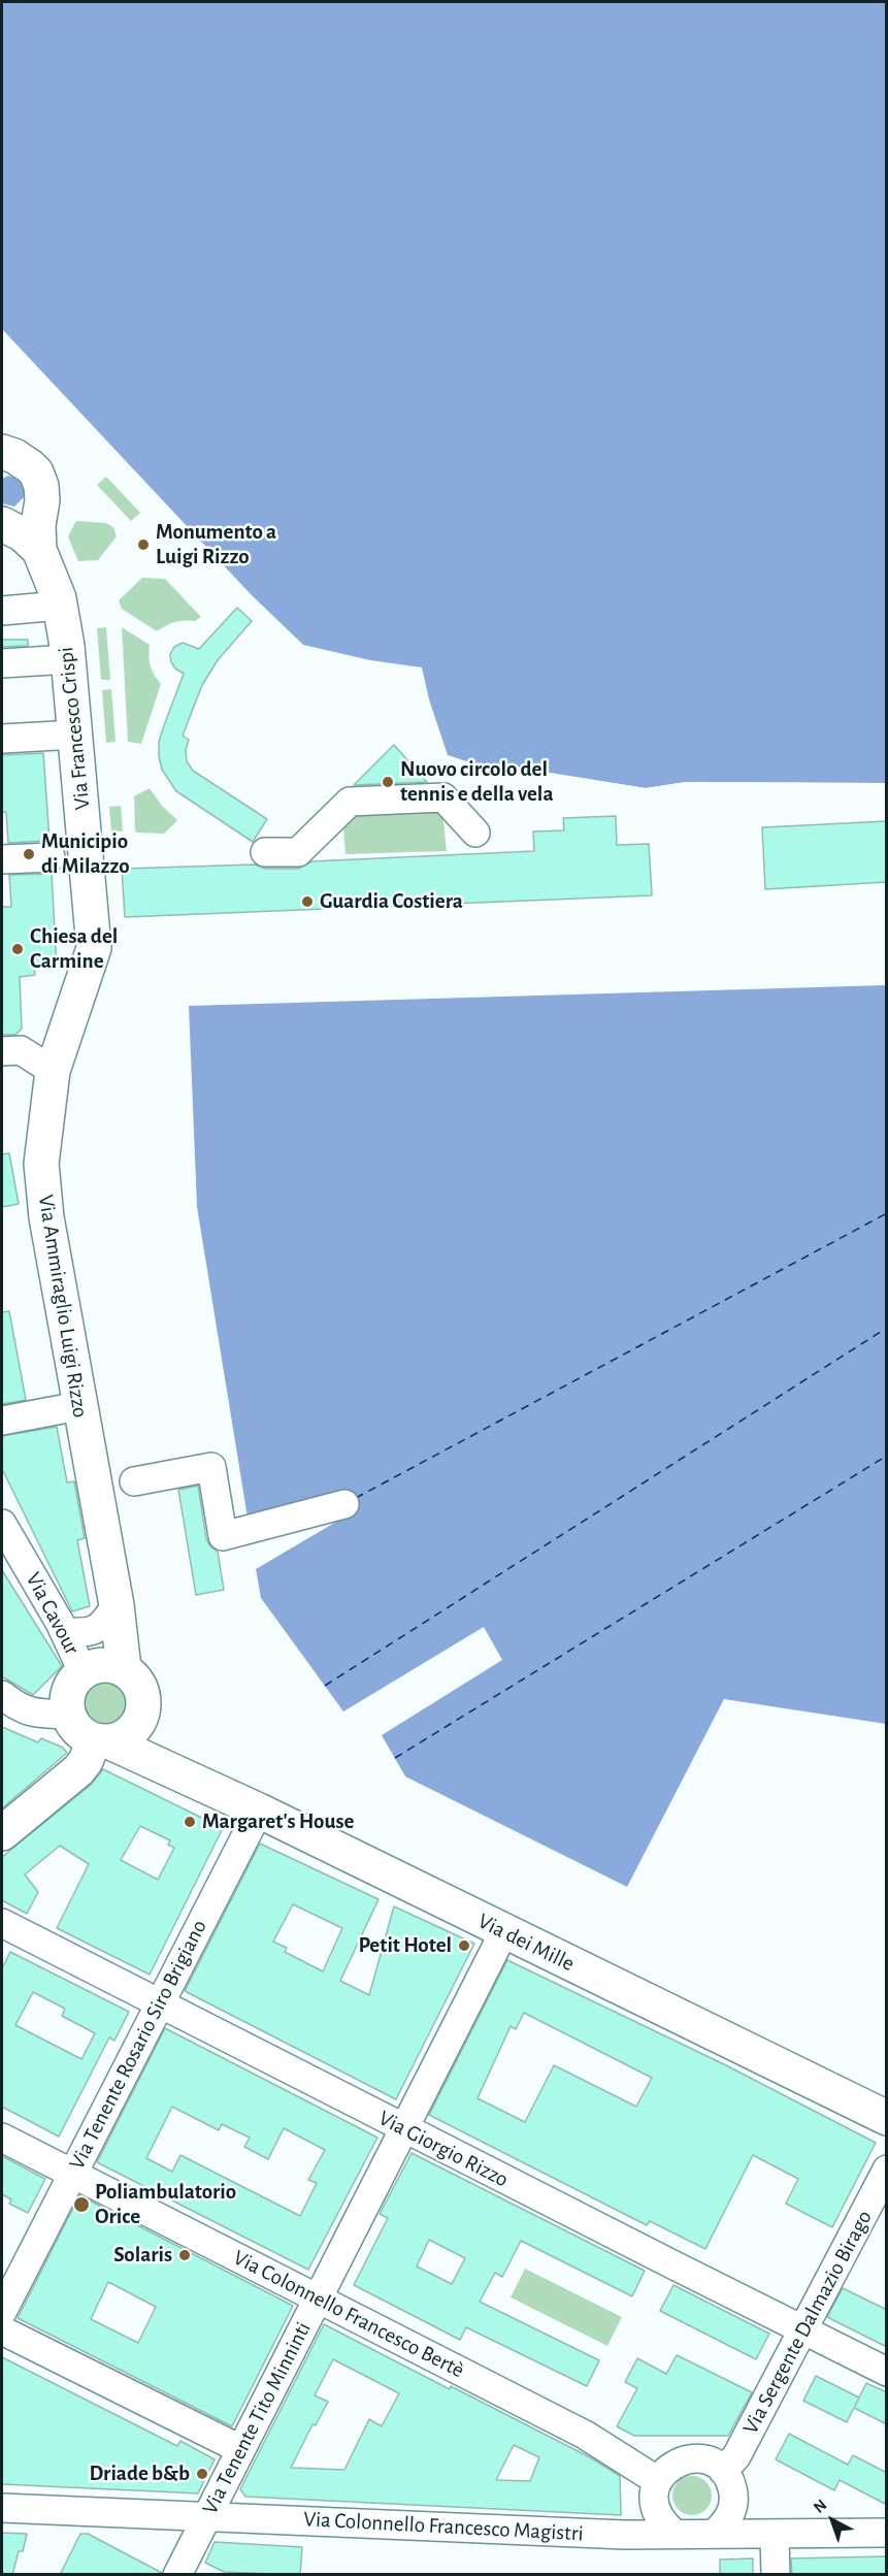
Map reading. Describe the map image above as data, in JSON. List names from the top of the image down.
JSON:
{
  "streets": {
    "main road": ["Via Francesco Crispi", "Via Ammiraglio Luigi Rizzo", "Via dei Mille"],
    "street": [
      "Via Cavour",
      "Via Tenente Rosario Siro Brigiano",
      "Via Giorgio Rizzo",
      "Via Colonnello Francesco Bertè",
      "Via Sergente Dalmazio Birago",
      "Via Tenente Tito Minninti",
      "Via Colonnello Francesco Magistri"
    ]
  },
  "crossings": [
    ["Via Francesco Crispi", "Via Ammiraglio Luigi Rizzo"],
    ["Via Ammiraglio Luigi Rizzo", "Via Cavour"],
    ["Via Ammiraglio Luigi Rizzo", "Via dei Mille"],
    ["Via Cavour", "Via dei Mille"],
    ["Via dei Mille", "Via Tenente Rosario Siro Brigiano"],
    ["Via dei Mille", "Via Tenente Tito Minninti"],
    ["Via Tenente Rosario Siro Brigiano", "Via Giorgio Rizzo"],
    ["Via Tenente Rosario Siro Brigiano", "Via Colonnello Francesco Bertè"],
    ["Via Giorgio Rizzo", "Via Sergente Dalmazio Birago"],
    ["Via Giorgio Rizzo", "Via Tenente Tito Minninti"],
    ["Via Colonnello Francesco Bertè", "Via Sergente Dalmazio Birago"],
    ["Via Colonnello Francesco Bertè", "Via Tenente Tito Minninti"],
    ["Via Colonnello Francesco Bertè", "Via Colonnello Francesco Magistri"],
    ["Via Sergente Dalmazio Birago", "Via Colonnello Francesco Magistri"],
    ["Via Tenente Tito Minninti", "Via Colonnello Francesco Magistri"]
  ],
  "places": [
    "Monumento a Luigi Rizzo",
    "Nuovo circolo del tennis e della vela",
    "Municipio di Milazzo",
    "Guardia Costiera",
    "Chiesa del Carmine",
    "Margaret's House",
    "Petit Hotel",
    "Poliambulatorio Orice",
    "Solaris",
    "Driade b&b"
  ],
  "north": "top left"
}
